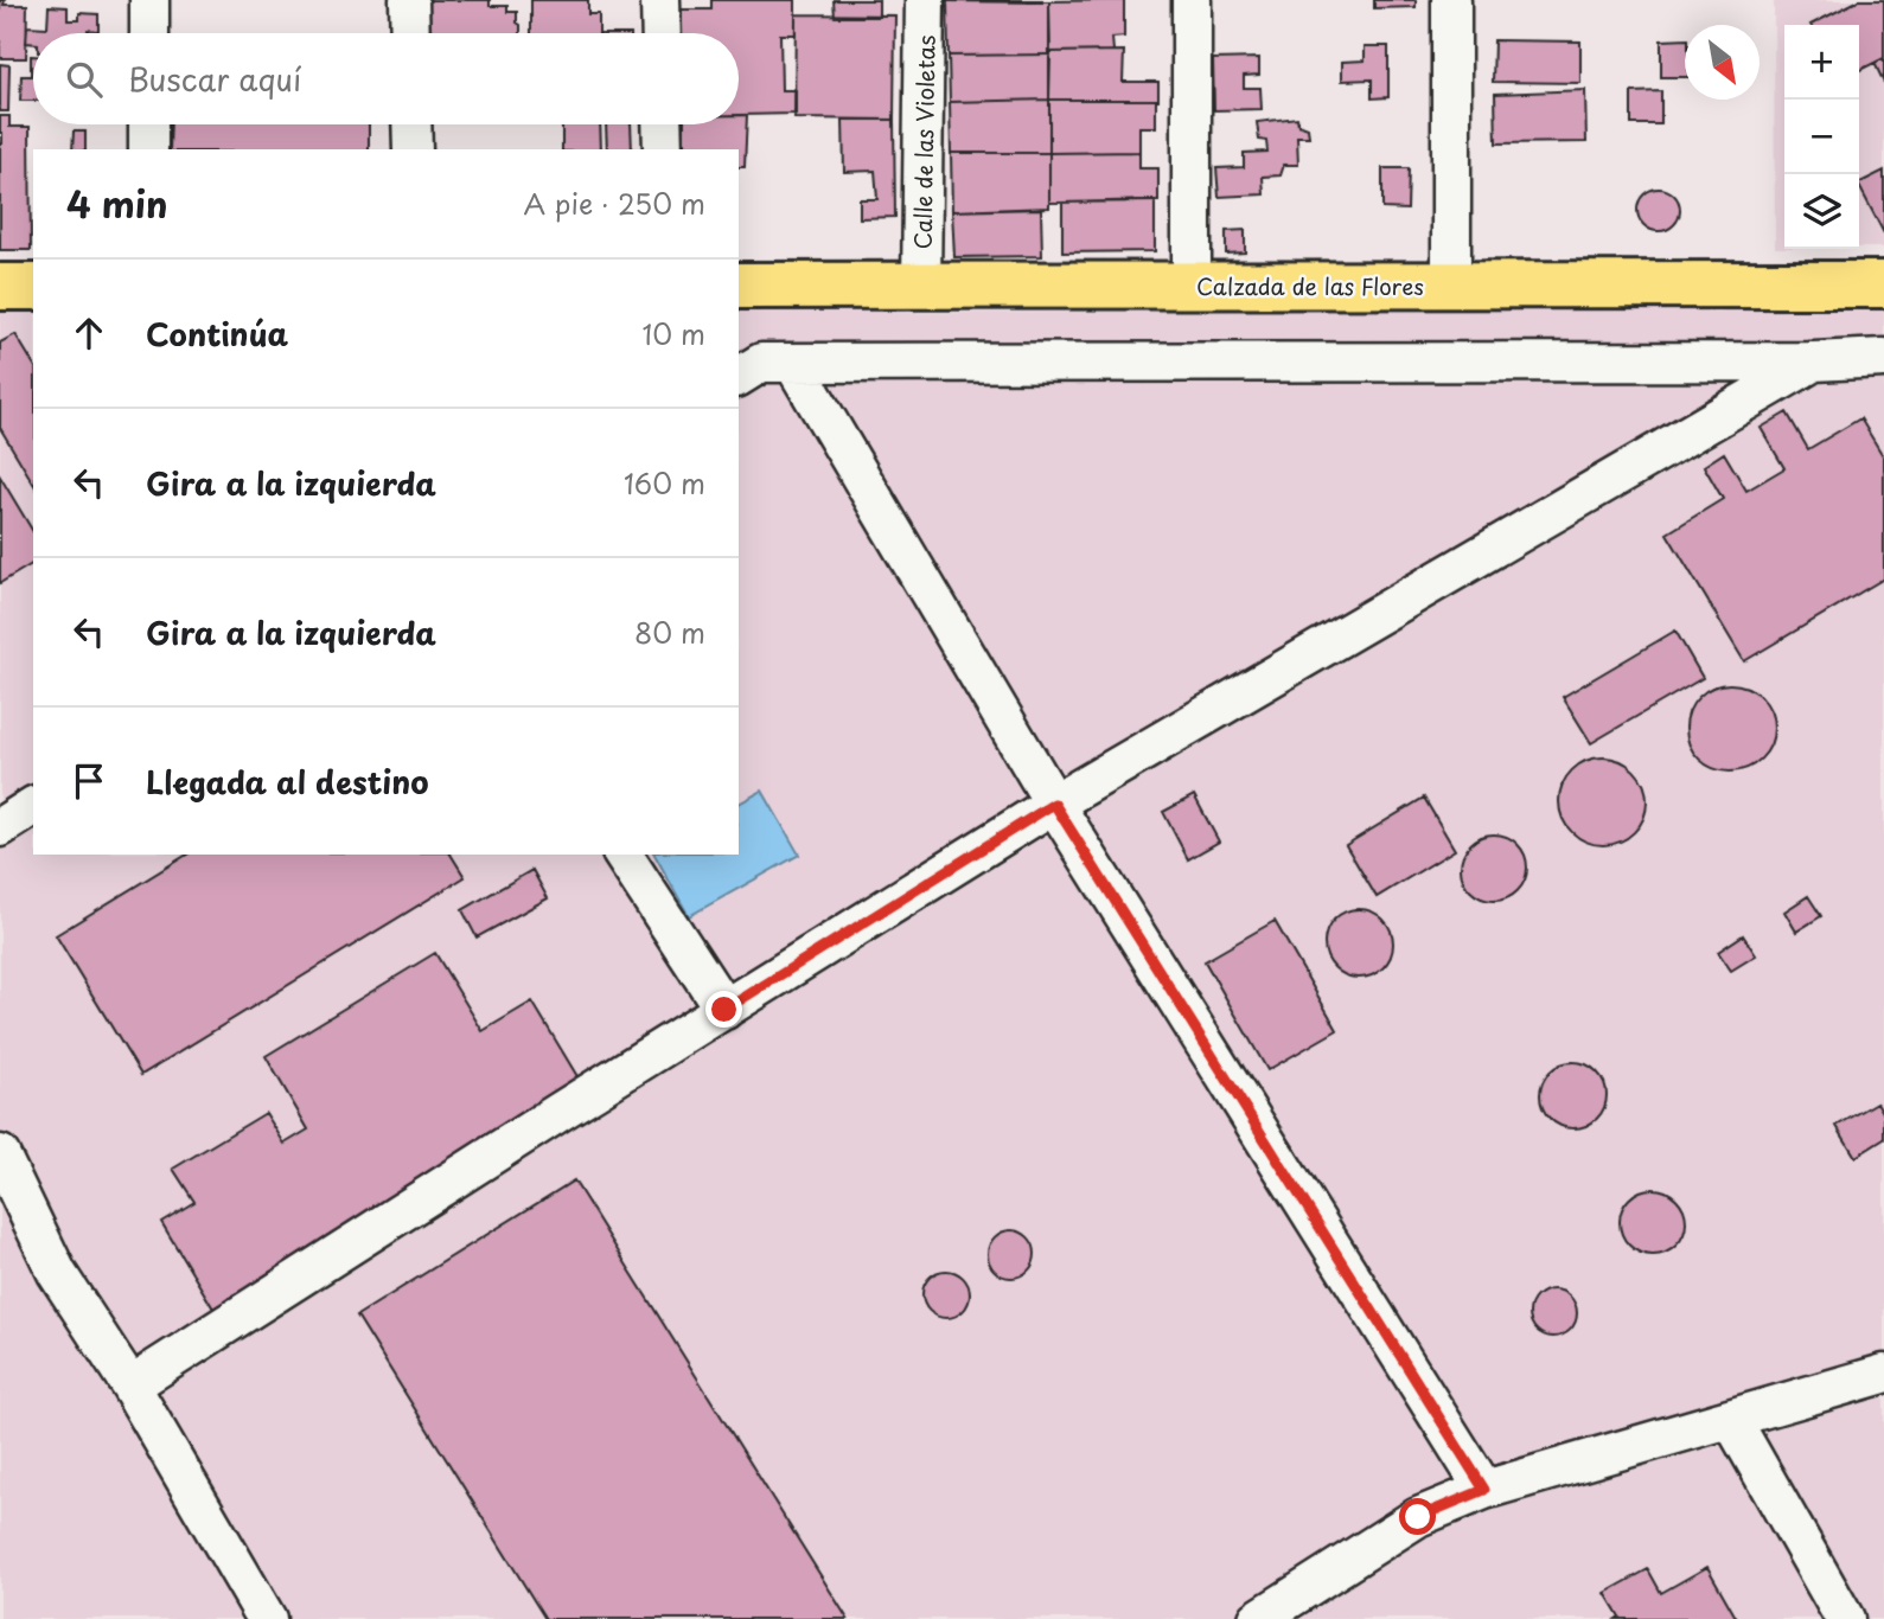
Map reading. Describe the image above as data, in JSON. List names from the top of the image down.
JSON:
{
  "streets": {
    "main road": ["Calzada de las Flores"],
    "street": ["Calle de las Violetas"]
  },
  "crossings": [
    ["Calle de las Violetas", "Calzada de las Flores"]
  ],
  "north": "bottom right",
  "page": {
    "map_buttons": ["+", "−"],
    "search": "Buscar aquí",
    "heading": ["4 min", "A pie · 250 m"],
    "list": [
      ["Continúa", "10 m"],
      ["Gira a la izquierda", "160 m"],
      ["Gira a la izquierda", "80 m"],
      "Llegada al destino"
    ]
  }
}
